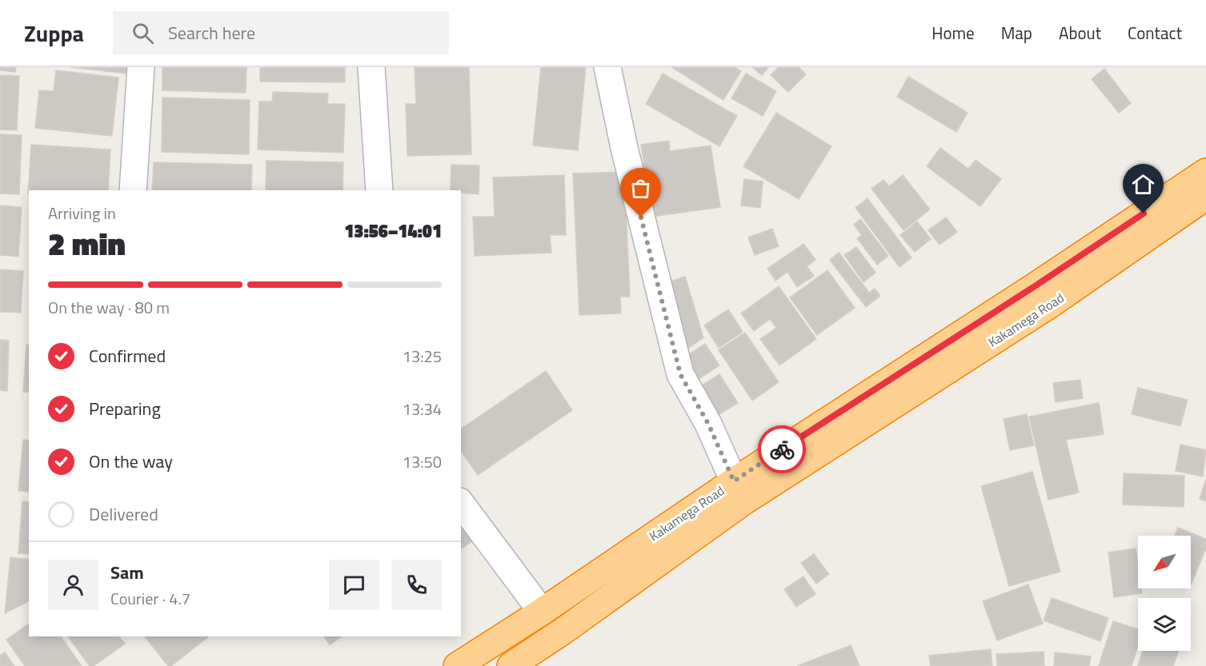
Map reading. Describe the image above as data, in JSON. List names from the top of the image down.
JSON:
{
  "streets": {
    "highway": ["Kakamega Road"]
  },
  "north": "bottom left",
  "page": {
    "header": "Zuppa",
    "search": "Search here",
    "nav": [
      "Home",
      "Map",
      "About",
      "Contact"
    ],
    "heading": ["2 min", "Arriving in", "13:56–14:01"],
    "panel": ["Sam", "Courier · 4.7"],
    "bar": "On the way · 80 m",
    "list": [
      ["Confirmed", "13:25"],
      ["Preparing", "13:34"],
      ["On the way", "13:50"],
      "Delivered"
    ]
  }
}
